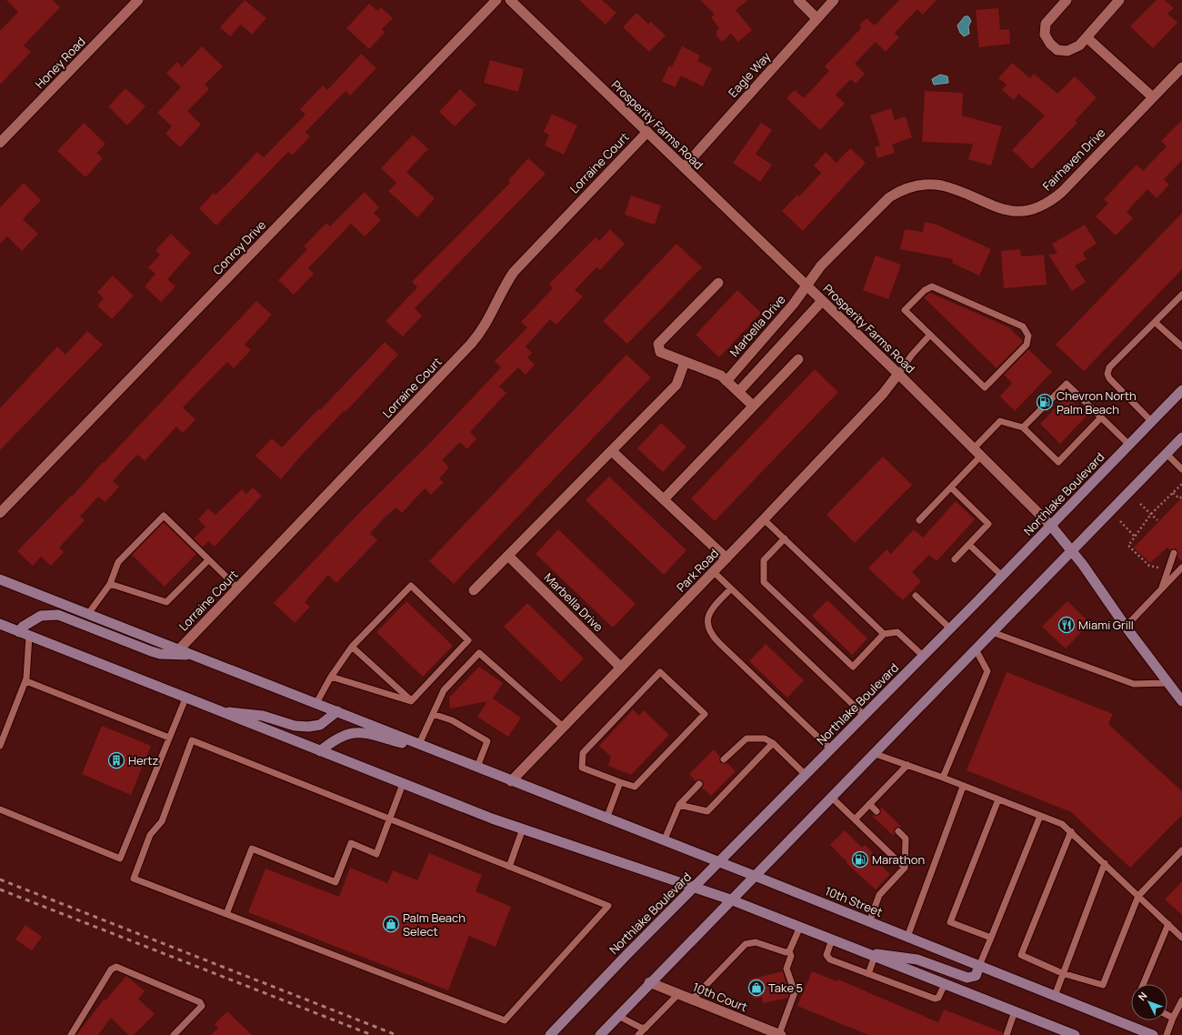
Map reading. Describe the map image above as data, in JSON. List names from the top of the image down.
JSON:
{
  "streets": {
    "main road": ["Prosperity Farms Road", "Northlake Boulevard", "10th Street"],
    "street": [
      "Honey Road",
      "Eagle Way",
      "Fairhaven Drive",
      "Lorraine Court",
      "Conroy Drive",
      "Marbella Drive",
      "Park Road",
      "10th Court"
    ]
  },
  "crossings": [
    ["Eagle Way", "Prosperity Farms Road"],
    ["Prosperity Farms Road", "Fairhaven Drive"],
    ["Prosperity Farms Road", "Lorraine Court"],
    ["Prosperity Farms Road", "Marbella Drive"],
    ["Prosperity Farms Road", "Northlake Boulevard"],
    ["Prosperity Farms Road", "Park Road"],
    ["Fairhaven Drive", "Marbella Drive"],
    ["Marbella Drive", "Park Road"],
    ["Northlake Boulevard", "10th Street"],
    ["Park Road", "10th Street"]
  ],
  "places": {
    "fuel station": ["Chevron North Palm Beach", "Marathon"],
    "restaurant": ["Miami Grill"],
    "building": ["Hertz"],
    "shop": ["Palm Beach Select", "Take 5"]
  },
  "north": "top left"
}
